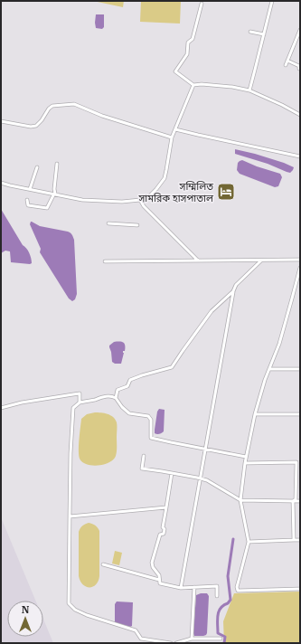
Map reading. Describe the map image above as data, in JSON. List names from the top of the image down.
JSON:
{
  "places": {
    "hotel": ["সম্মিলিত সামরিক হাসপাতাল"]
  },
  "north": "top"
}
